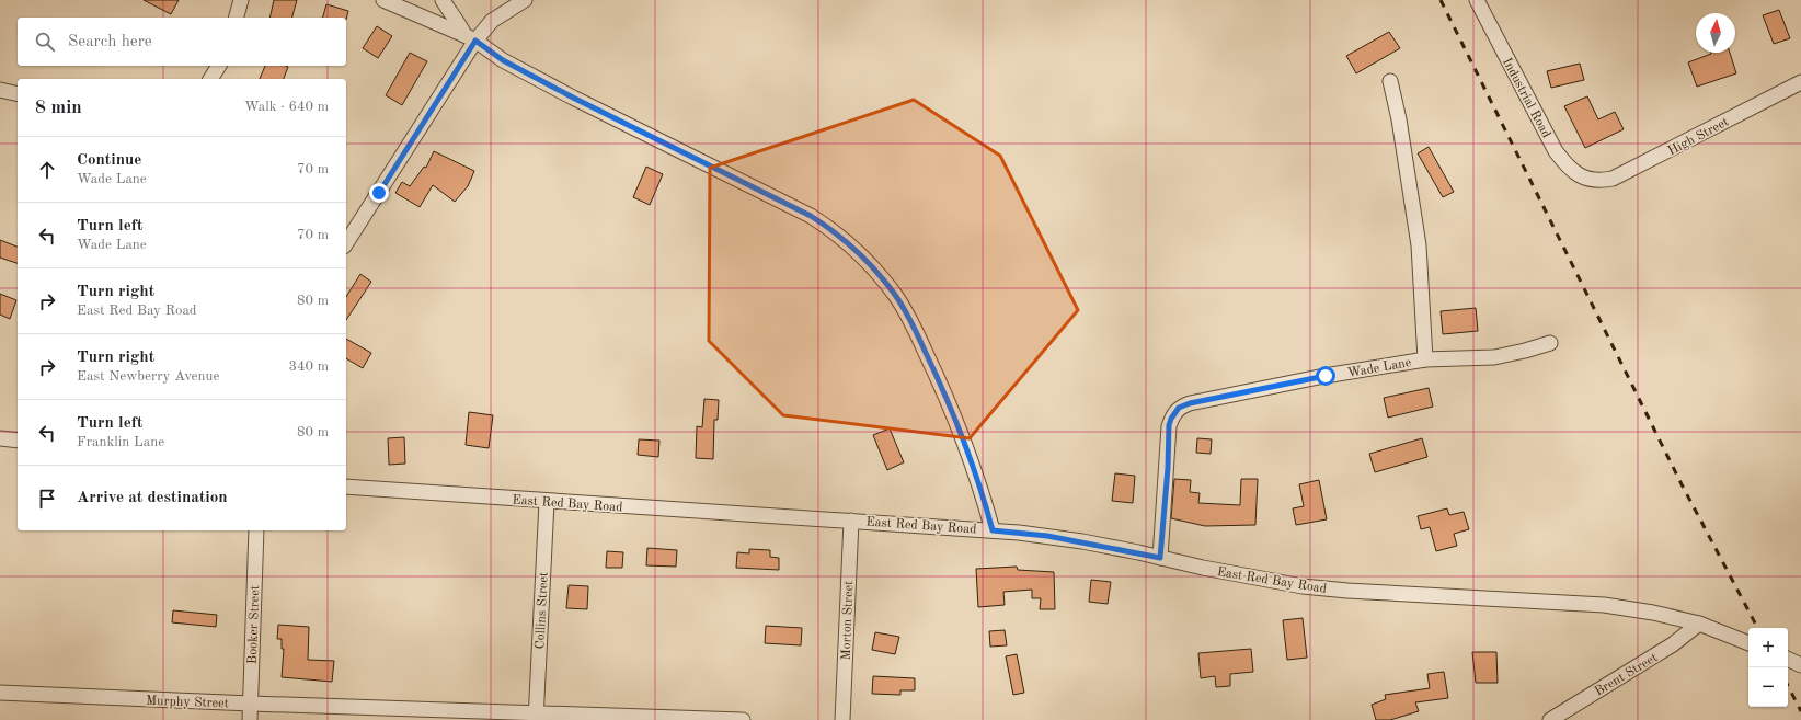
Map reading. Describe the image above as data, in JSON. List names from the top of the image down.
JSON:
{
  "streets": {
    "street": [
      "Industrial Road",
      "High Street",
      "Wade Lane",
      "East Red Bay Road",
      "Collins Street",
      "Morton Street",
      "Booker Street",
      "Brent Street",
      "Murphy Street"
    ]
  },
  "crossings": [
    ["Industrial Road", "High Street"],
    ["Wade Lane", "East Red Bay Road"],
    ["East Red Bay Road", "Collins Street"],
    ["East Red Bay Road", "Morton Street"],
    ["East Red Bay Road", "Brent Street"],
    ["Collins Street", "Murphy Street"],
    ["Booker Street", "Murphy Street"]
  ],
  "north": "top",
  "page": {
    "search": "Search here",
    "heading": ["8 min", "Walk · 640 m"],
    "list": [
      ["Continue", "Wade Lane", "70 m"],
      ["Turn left", "Wade Lane", "70 m"],
      ["Turn right", "East Red Bay Road", "80 m"],
      ["Turn right", "East Newberry Avenue", "340 m"],
      ["Turn left", "Franklin Lane", "80 m"],
      "Arrive at destination"
    ],
    "map_buttons": ["+", "−"]
  }
}
